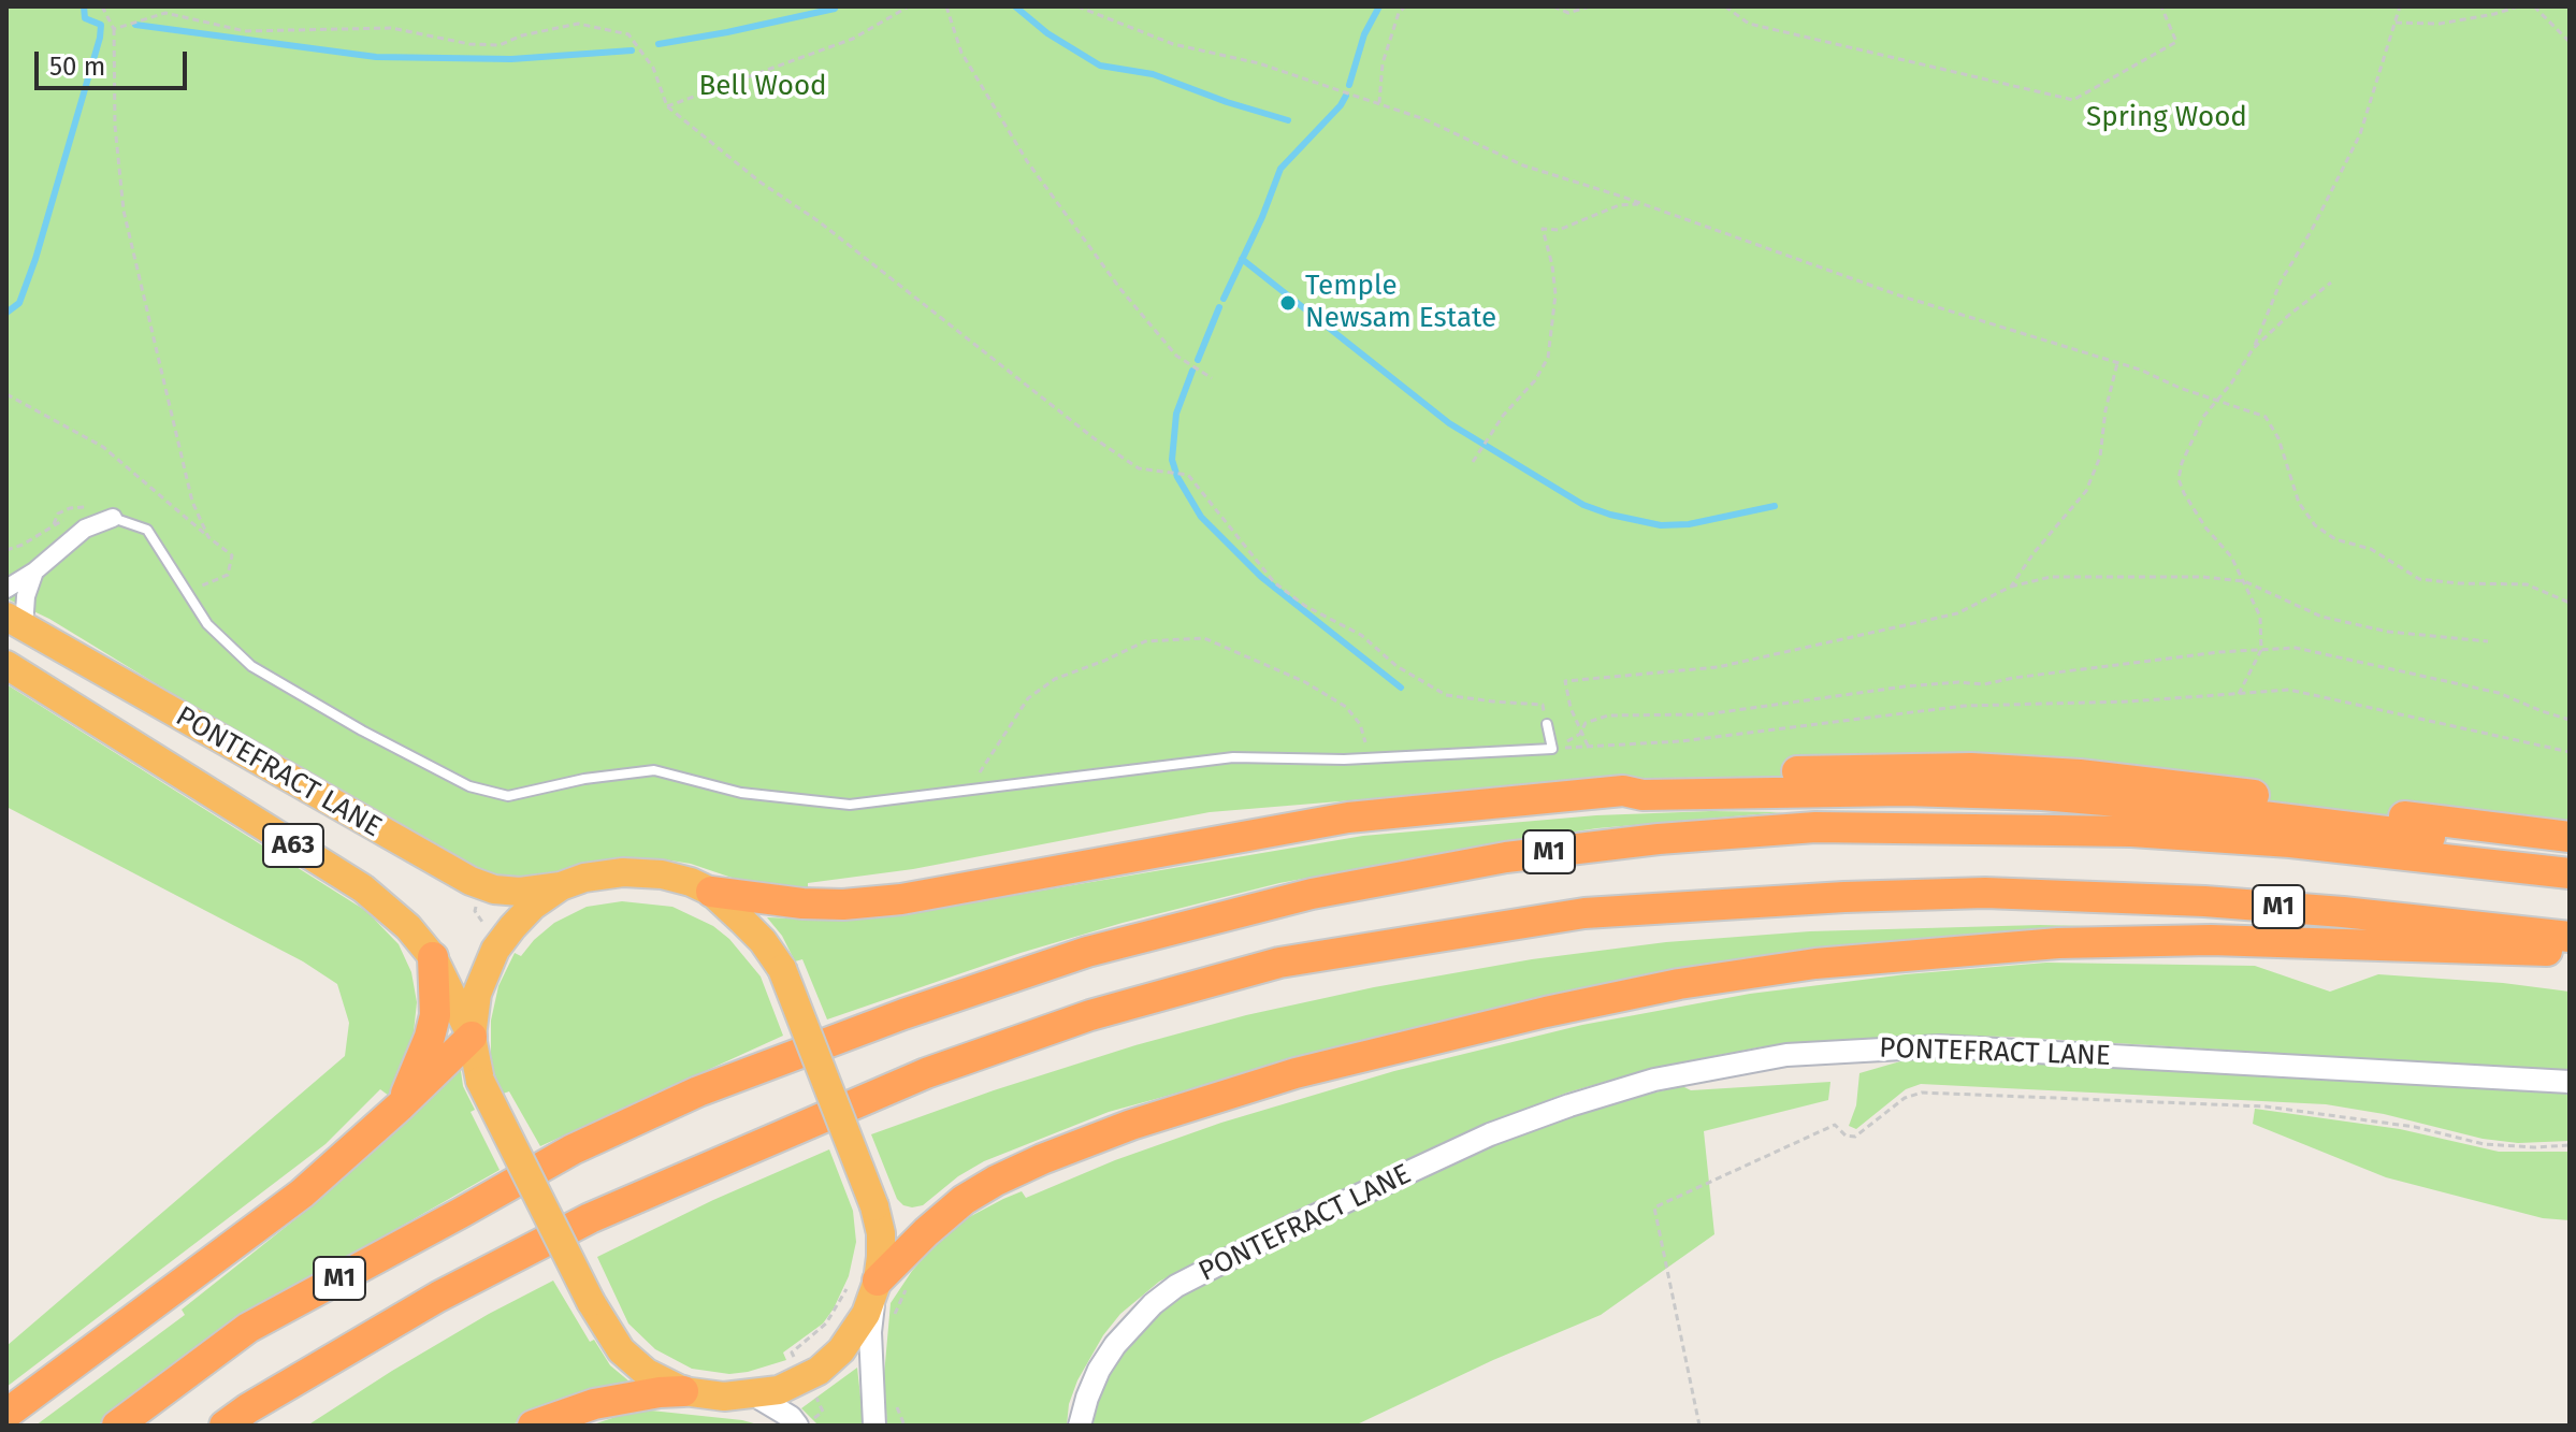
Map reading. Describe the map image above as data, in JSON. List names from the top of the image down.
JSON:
{
  "streets": {
    "highway": ["PONTEFRACT LANE", "A63", "M1"]
  },
  "parks": ["Bell Wood", "Spring Wood"],
  "places": ["Temple Newsam Estate"],
  "scale_bar": "50 m"
}
